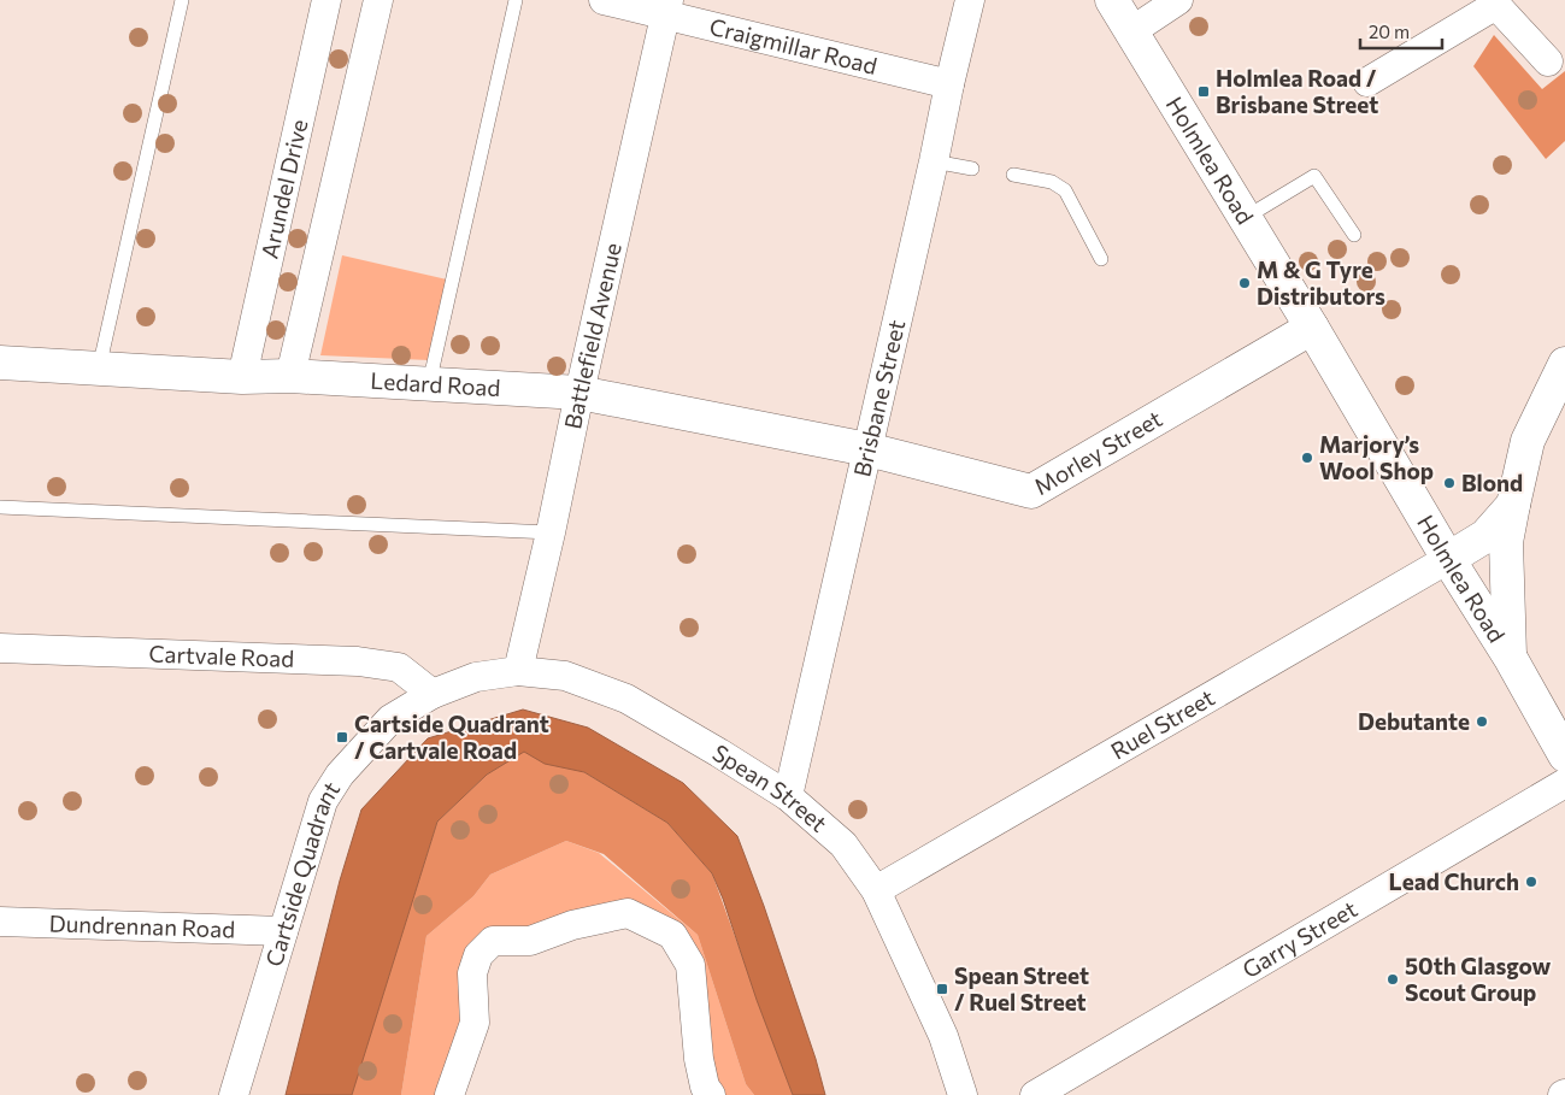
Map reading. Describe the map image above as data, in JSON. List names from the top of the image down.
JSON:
{
  "streets": {
    "street": [
      "Craigmillar Road",
      "Holmlea Road",
      "Arundel Drive",
      "Battlefield Avenue",
      "Ledard Road",
      "Brisbane Street",
      "Morley Street",
      "Cartvale Road",
      "Ruel Street",
      "Spean Street",
      "Cartside Quadrant",
      "Dundrennan Road",
      "Garry Street"
    ]
  },
  "crossings": [
    ["Craigmillar Road", "Battlefield Avenue"],
    ["Craigmillar Road", "Brisbane Street"],
    ["Holmlea Road", "Morley Street"],
    ["Holmlea Road", "Ruel Street"],
    ["Arundel Drive", "Ledard Road"],
    ["Battlefield Avenue", "Ledard Road"],
    ["Battlefield Avenue", "Spean Street"],
    ["Ledard Road", "Brisbane Street"],
    ["Ledard Road", "Morley Street"],
    ["Brisbane Street", "Morley Street"],
    ["Brisbane Street", "Spean Street"],
    ["Cartvale Road", "Spean Street"],
    ["Cartvale Road", "Cartside Quadrant"],
    ["Ruel Street", "Spean Street"],
    ["Spean Street", "Cartside Quadrant"],
    ["Cartside Quadrant", "Dundrennan Road"]
  ],
  "places": {
    "transit": ["Holmlea Road / Brisbane Street", "Cartside Quadrant / Cartvale Road", "Spean Street / Ruel Street"],
    "other": [
      "M & G Tyre Distributors",
      "Marjory’s Wool Shop",
      "Blond",
      "Debutante",
      "Lead Church",
      "50th Glasgow Scout Group"
    ]
  },
  "scale_bar": "20 m"
}
